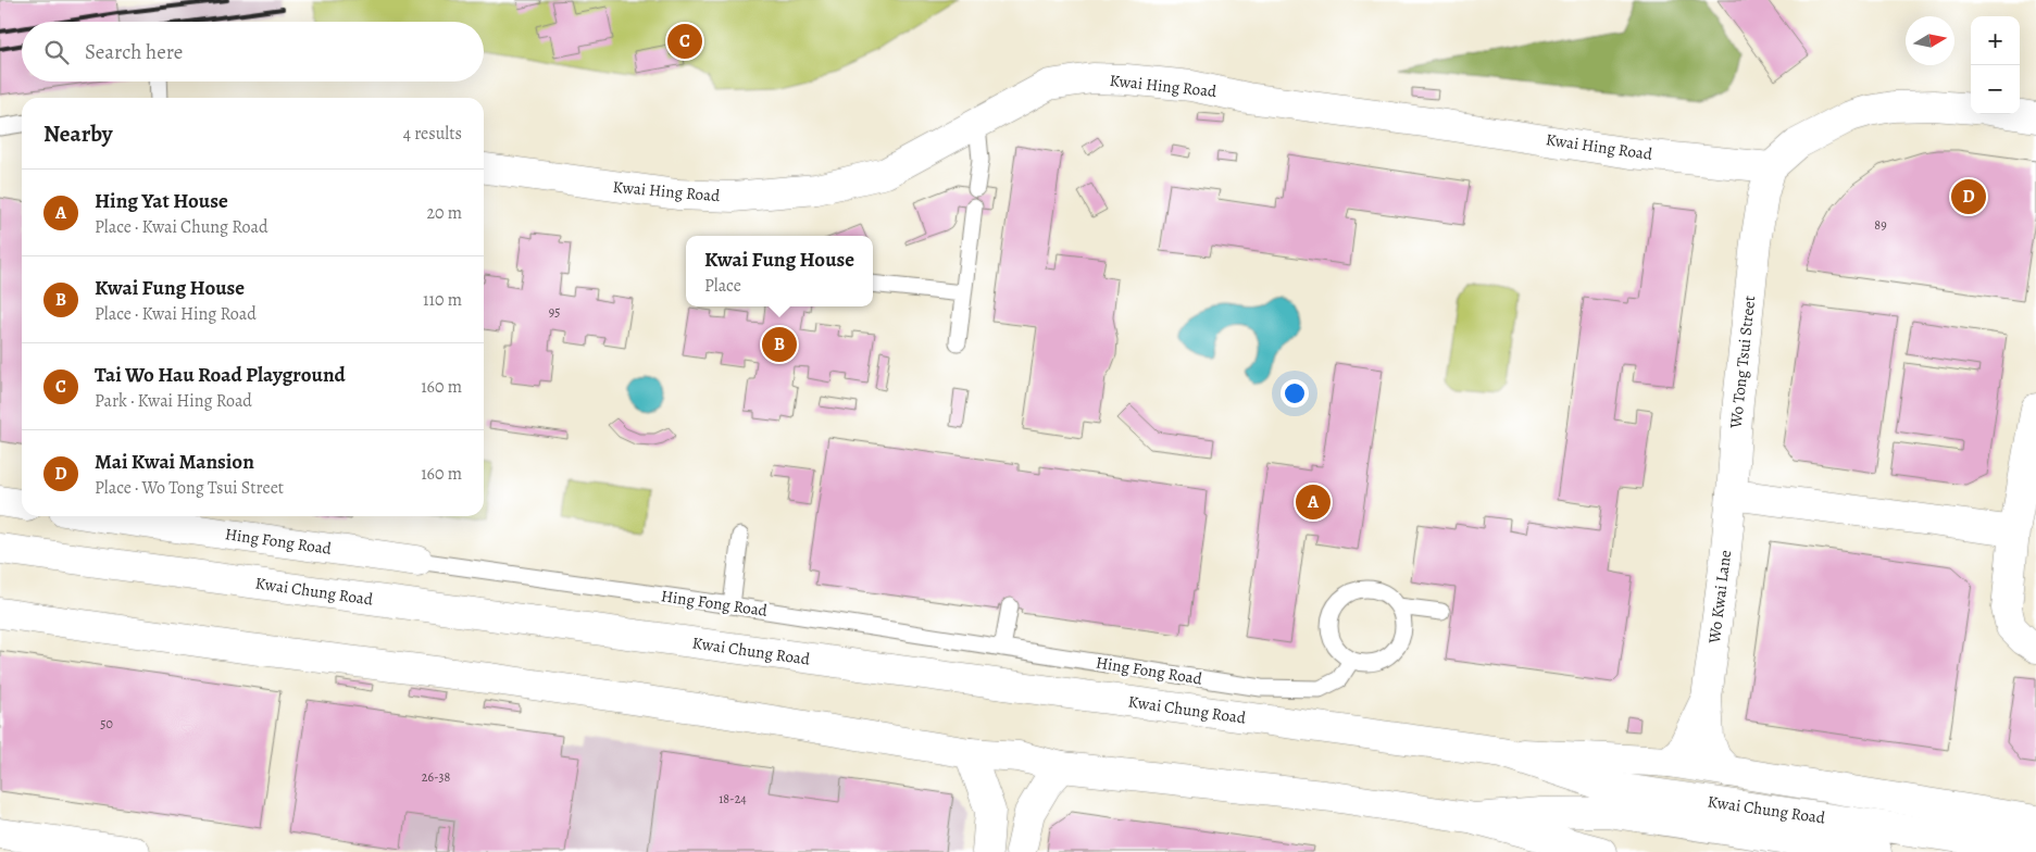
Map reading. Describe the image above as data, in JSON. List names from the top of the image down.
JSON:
{
  "streets": {
    "main road": [
      "Kwai Hing Road",
      "Wo Tong Tsui Street",
      "Hing Fong Road",
      "Kwai Chung Road",
      "Wo Kwai Lane"
    ]
  },
  "crossings": [
    ["Kwai Hing Road", "Wo Tong Tsui Street"],
    ["Wo Tong Tsui Street", "Wo Kwai Lane"],
    ["Kwai Chung Road", "Wo Kwai Lane"]
  ],
  "house_numbers": [
    "89",
    "95",
    "50",
    "26-38",
    "18-24"
  ],
  "north": "right",
  "page": {
    "map_buttons": ["+", "−"],
    "pins": [
      "C",
      "D",
      "B",
      "A"
    ],
    "search": "Search here",
    "heading": ["Nearby", "4 results"],
    "list": [
      {
        "mark": "A",
        "name": "Hing Yat House",
        "note": "Place · Kwai Chung Road",
        "value": "20 m"
      },
      {
        "mark": "B",
        "name": "Kwai Fung House",
        "note": "Place · Kwai Hing Road",
        "value": "110 m"
      },
      {
        "mark": "C",
        "name": "Tai Wo Hau Road Playground",
        "note": "Park · Kwai Hing Road",
        "value": "160 m"
      },
      {
        "mark": "D",
        "name": "Mai Kwai Mansion",
        "note": "Place · Wo Tong Tsui Street",
        "value": "160 m"
      }
    ],
    "popup": ["Kwai Fung House", "Place"]
  }
}
